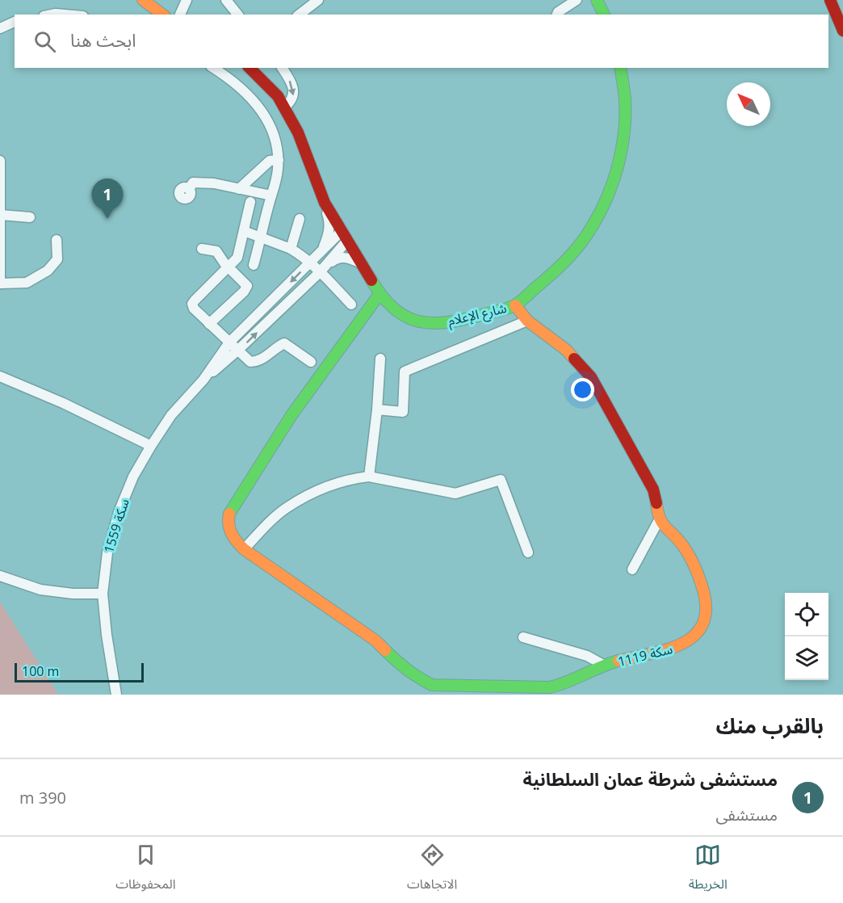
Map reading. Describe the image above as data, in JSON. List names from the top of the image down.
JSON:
{
  "streets": {
    "main road": ["شارع الإعلام", "سكة 1119"],
    "street": ["سكة 1559"]
  },
  "crossings": [
    ["شارع الإعلام", "سكة 1559"],
    ["شارع الإعلام", "سكة 1119"]
  ],
  "scale_bar": "100 m",
  "north": "top left",
  "page": {
    "search": "ابحث هنا",
    "pins": "1",
    "scale": "100 m",
    "heading": "بالقرب منك",
    "list": [
      {
        "mark": "1",
        "name": "مستشفى شرطة عمان السلطانية",
        "note": "مستشفى",
        "value": "390 m"
      }
    ],
    "nav": ["الخريطة", "الاتجاهات", "المحفوظات"]
  }
}
